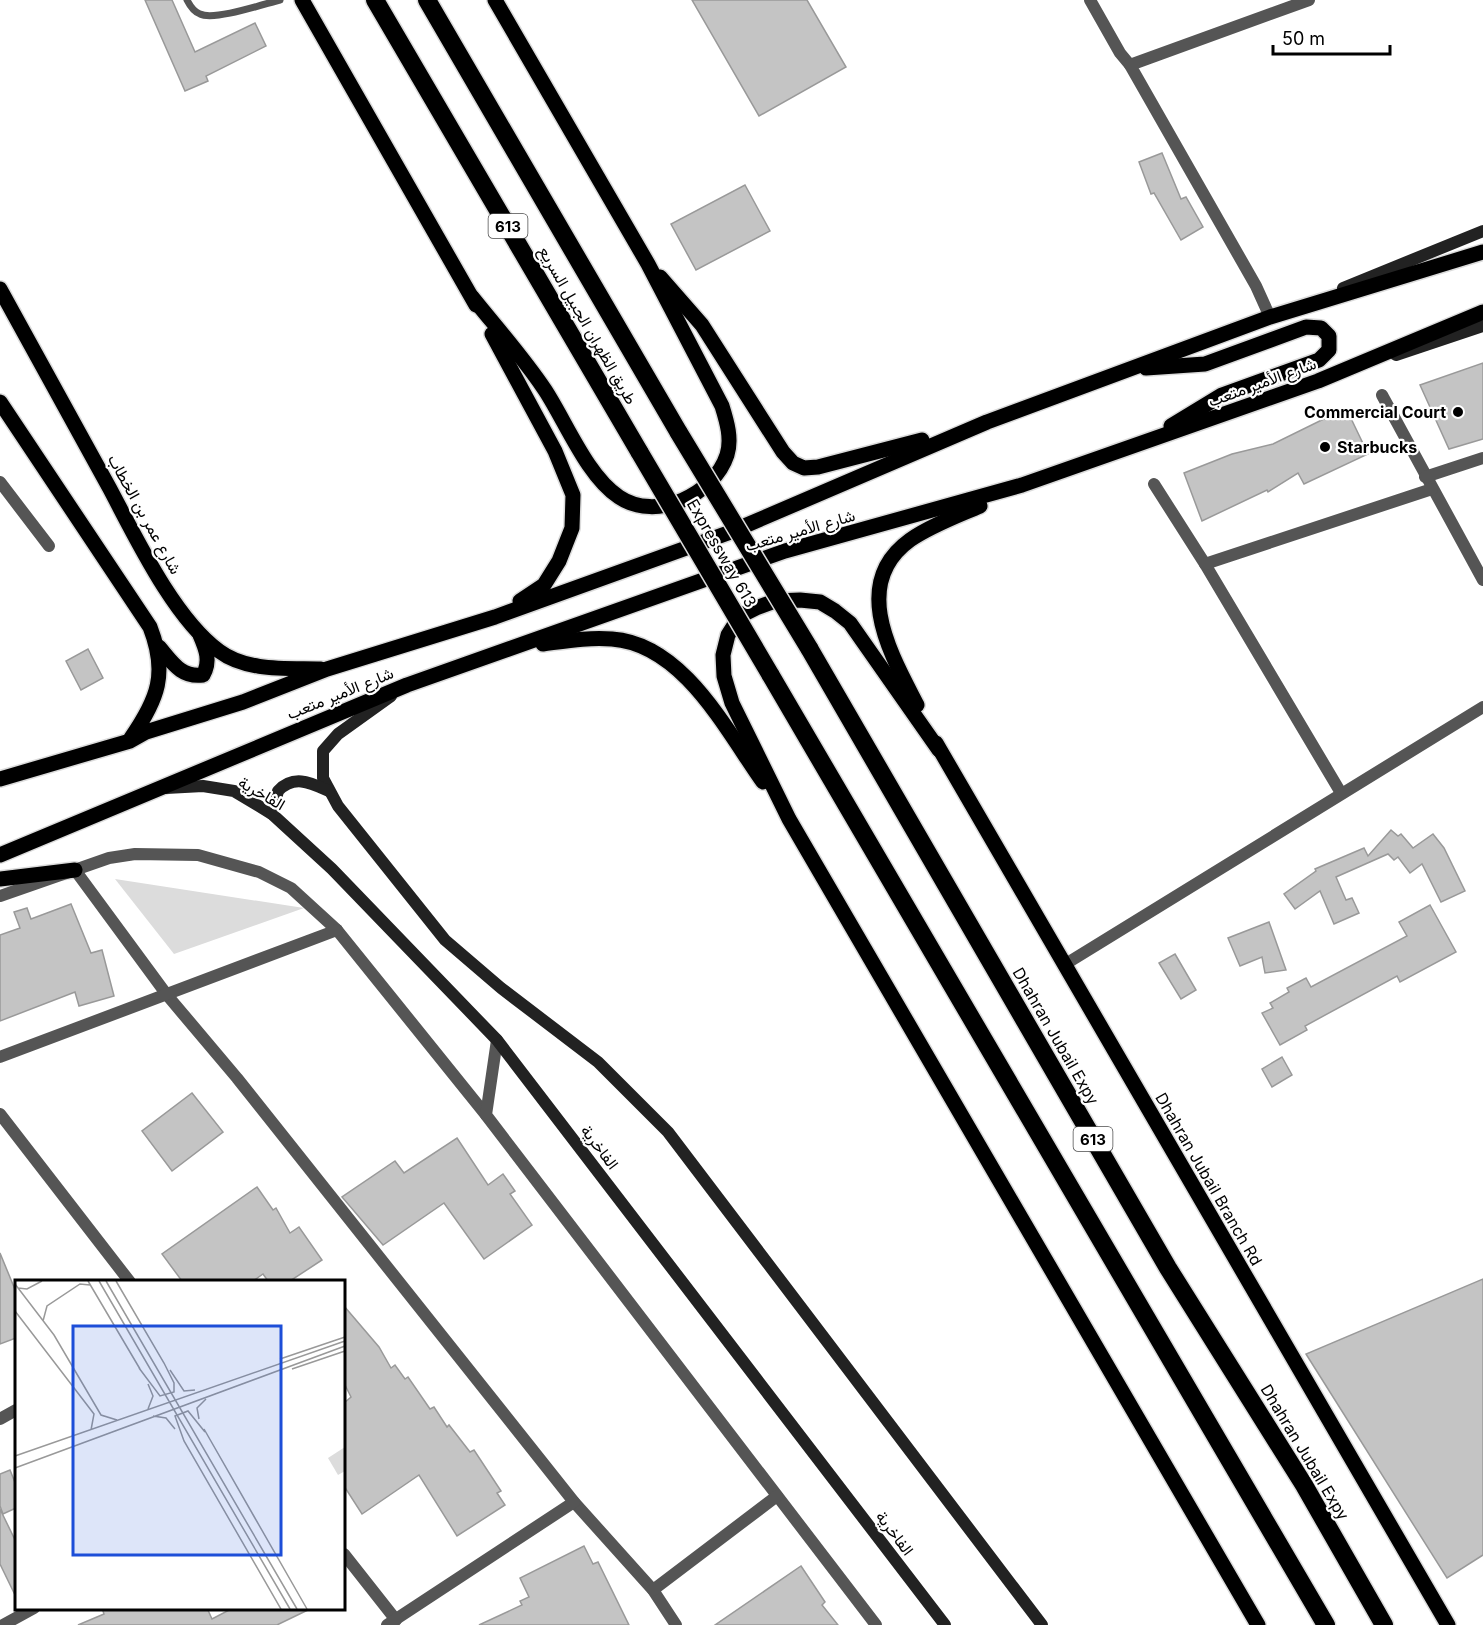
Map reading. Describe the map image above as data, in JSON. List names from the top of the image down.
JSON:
{
  "streets": {
    "highway": [
      "613",
      "طريق الظهران الجبيل السريع",
      "Expressway 613",
      "Dhahran Jubail Expy"
    ],
    "main road": ["شارع الأمير متعب", "شارع عمر بن الخطاب", "Dhahran Jubail Branch Rd"],
    "street": ["الفاخرية"]
  },
  "crossings": [
    ["طريق الظهران الجبيل السريع", "Expressway 613"],
    ["شارع الأمير متعب", "شارع عمر بن الخطاب"],
    ["شارع الأمير متعب", "الفاخرية"],
    ["Expressway 613", "Dhahran Jubail Expy"]
  ],
  "places": ["Commercial Court", "Starbucks"],
  "scale_bar": "50 m"
}
